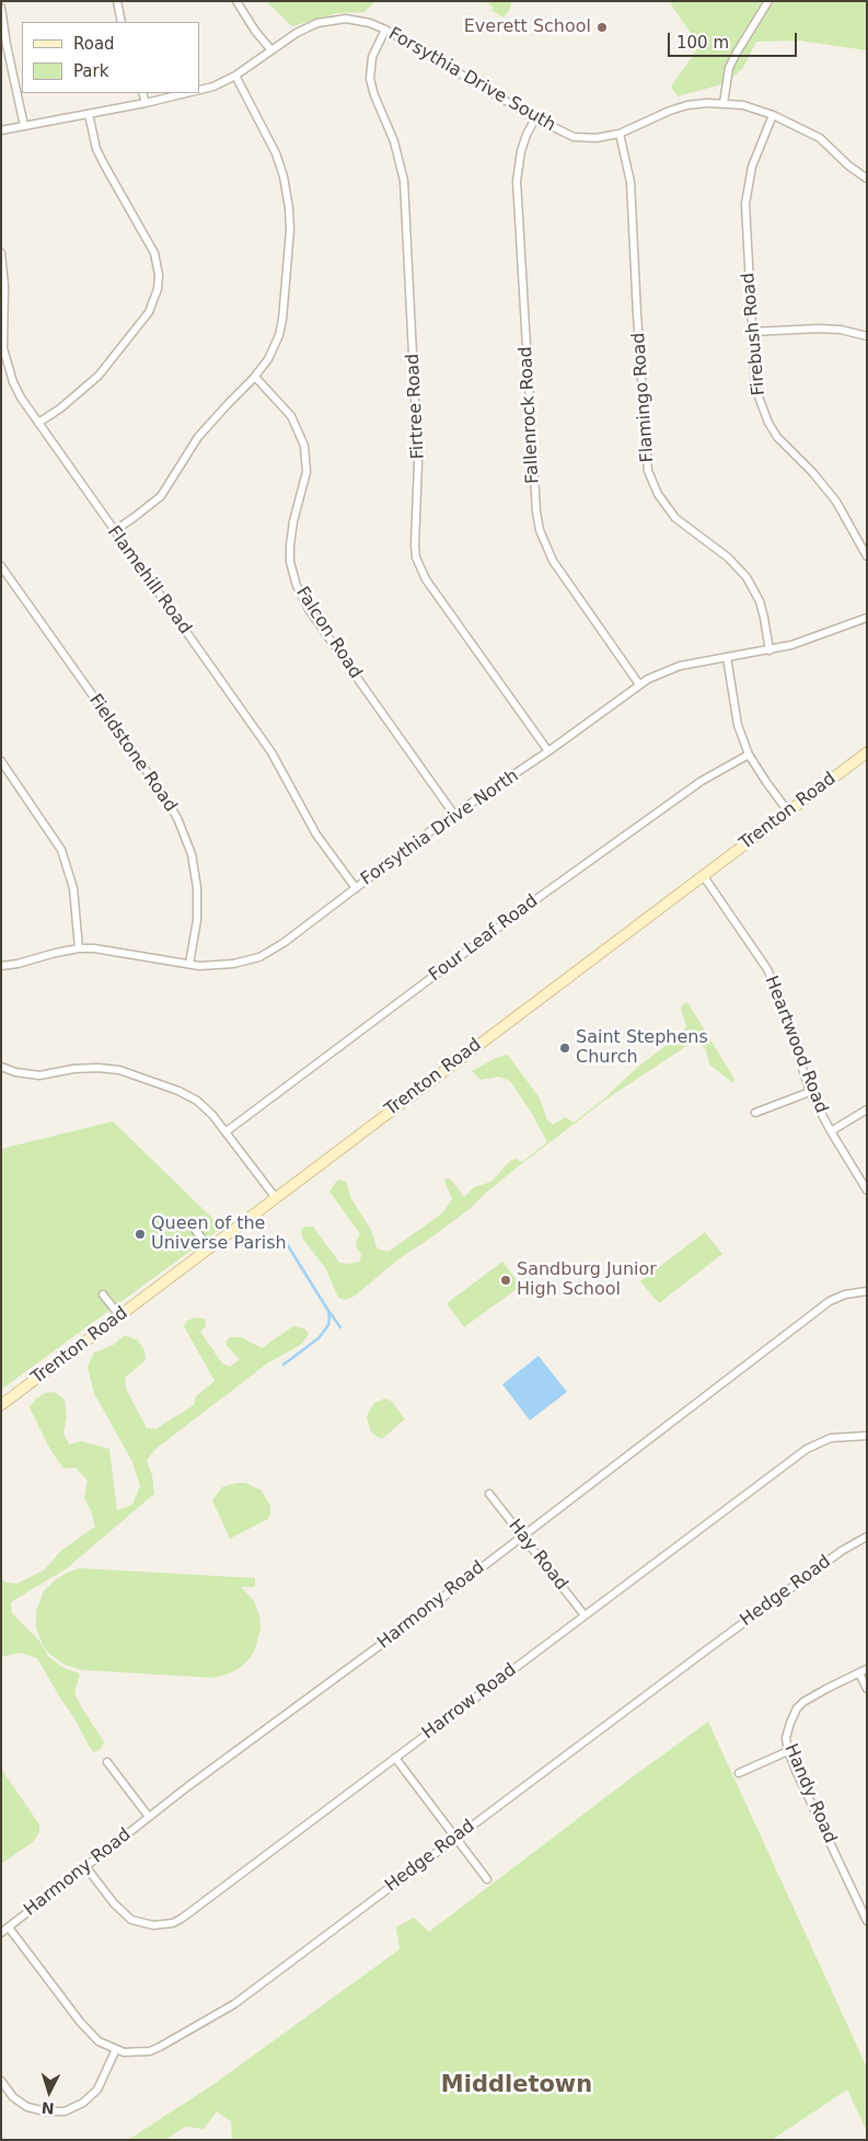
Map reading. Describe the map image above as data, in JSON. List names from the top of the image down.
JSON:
{
  "streets": {
    "main road": ["Trenton Road"],
    "street": [
      "Forsythia Drive South",
      "Firebush Road",
      "Flamingo Road",
      "Firtree Road",
      "Fallenrock Road",
      "Flamehill Road",
      "Falcon Road",
      "Fieldstone Road",
      "Forsythia Drive North",
      "Four Leaf Road",
      "Heartwood Road",
      "Hay Road",
      "Hedge Road",
      "Harmony Road",
      "Harrow Road",
      "Handy Road"
    ]
  },
  "crossings": [
    ["Forsythia Drive South", "Firebush Road"],
    ["Forsythia Drive South", "Flamingo Road"],
    ["Forsythia Drive South", "Firtree Road"],
    ["Forsythia Drive South", "Fallenrock Road"],
    ["Flamingo Road", "Forsythia Drive North"],
    ["Firtree Road", "Forsythia Drive North"],
    ["Fallenrock Road", "Forsythia Drive North"],
    ["Flamehill Road", "Forsythia Drive North"],
    ["Falcon Road", "Forsythia Drive North"],
    ["Fieldstone Road", "Forsythia Drive North"],
    ["Trenton Road", "Heartwood Road"],
    ["Hay Road", "Harmony Road"],
    ["Hay Road", "Harrow Road"],
    ["Hedge Road", "Harmony Road"],
    ["Harmony Road", "Harrow Road"]
  ],
  "districts": ["Middletown"],
  "places": [
    "Everett School",
    "Saint Stephens Church",
    "Queen of the Universe Parish",
    "Sandburg Junior High School"
  ],
  "legend": ["Road", "Park"],
  "scale_bar": "100 m",
  "north": "bottom"
}
